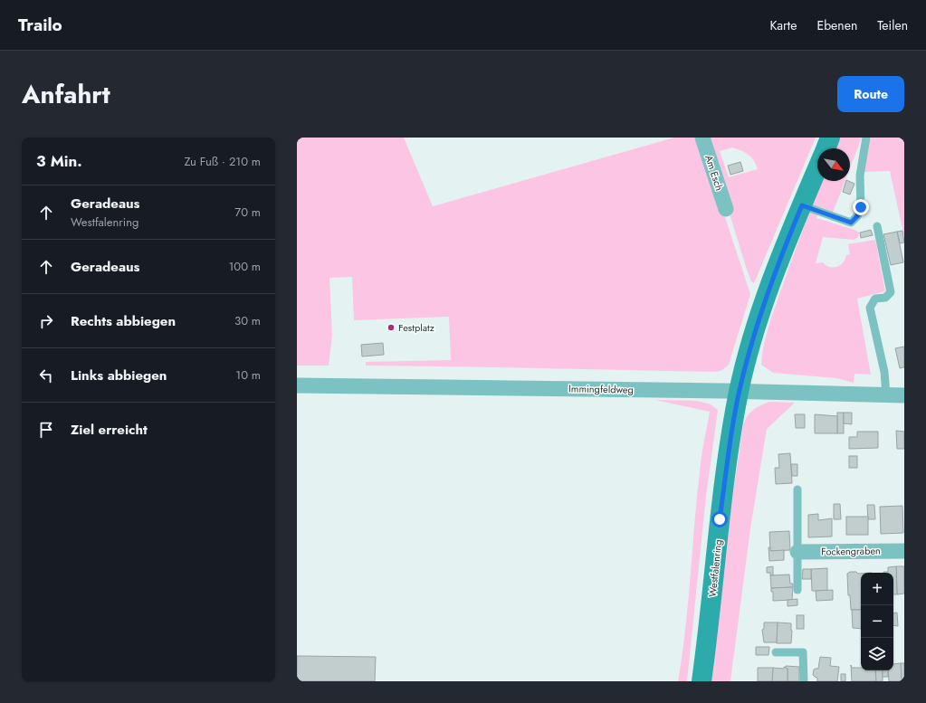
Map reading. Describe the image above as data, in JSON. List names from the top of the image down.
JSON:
{
  "streets": {
    "street": [
      "Am Esch",
      "Immingfeldweg",
      "Fockengraben",
      "Westfalenring"
    ]
  },
  "crossings": [
    ["Immingfeldweg", "Westfalenring"]
  ],
  "places": ["Festplatz"],
  "north": "bottom right",
  "page": {
    "header": "Trailo",
    "nav": ["Karte", "Ebenen", "Teilen"],
    "title": "Anfahrt",
    "buttons": "Route",
    "heading": ["3 Min.", "Zu Fuß · 210 m"],
    "list": [
      ["Geradeaus", "Westfalenring", "70 m"],
      ["Geradeaus", "100 m"],
      ["Rechts abbiegen", "30 m"],
      ["Links abbiegen", "10 m"],
      "Ziel erreicht"
    ],
    "map_buttons": ["+", "−"]
  }
}
